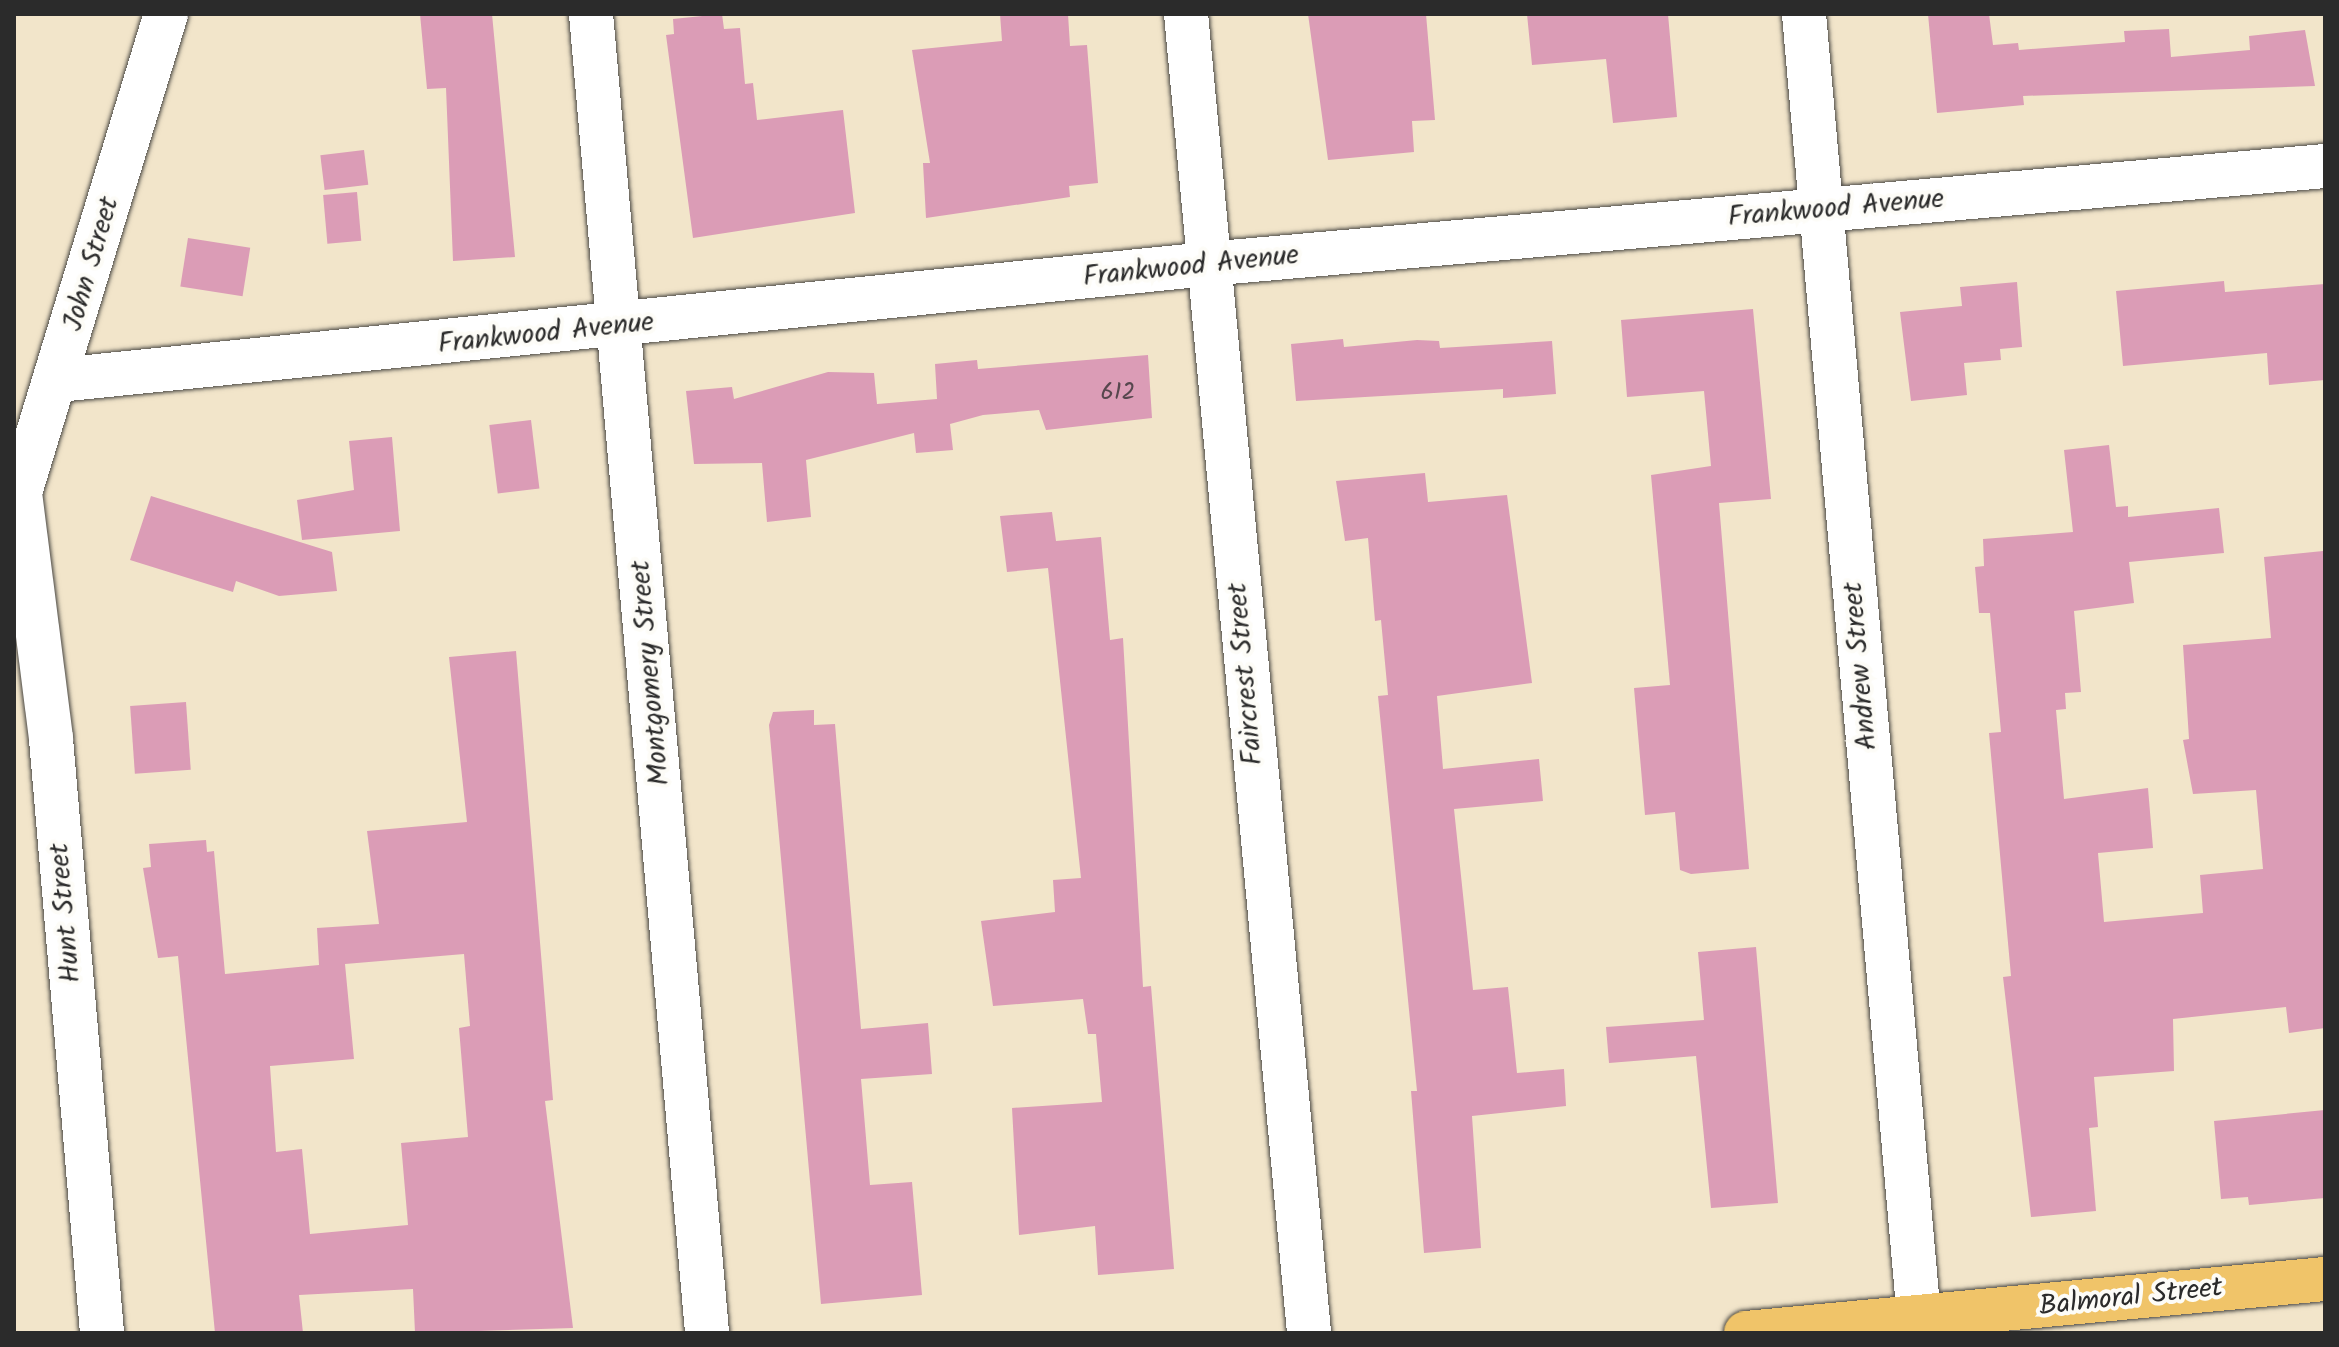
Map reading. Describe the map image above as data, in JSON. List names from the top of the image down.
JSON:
{
  "streets": {
    "main road": ["Balmoral Street"],
    "street": [
      "Frankwood Avenue",
      "John Street",
      "Andrew Street",
      "Montgomery Street",
      "Faircrest Street",
      "Hunt Street"
    ]
  },
  "crossings": [
    ["Frankwood Avenue", "John Street"],
    ["Frankwood Avenue", "Andrew Street"],
    ["Frankwood Avenue", "Montgomery Street"],
    ["Frankwood Avenue", "Faircrest Street"],
    ["John Street", "Hunt Street"],
    ["Andrew Street", "Balmoral Street"]
  ],
  "house_numbers": ["612"]
}
